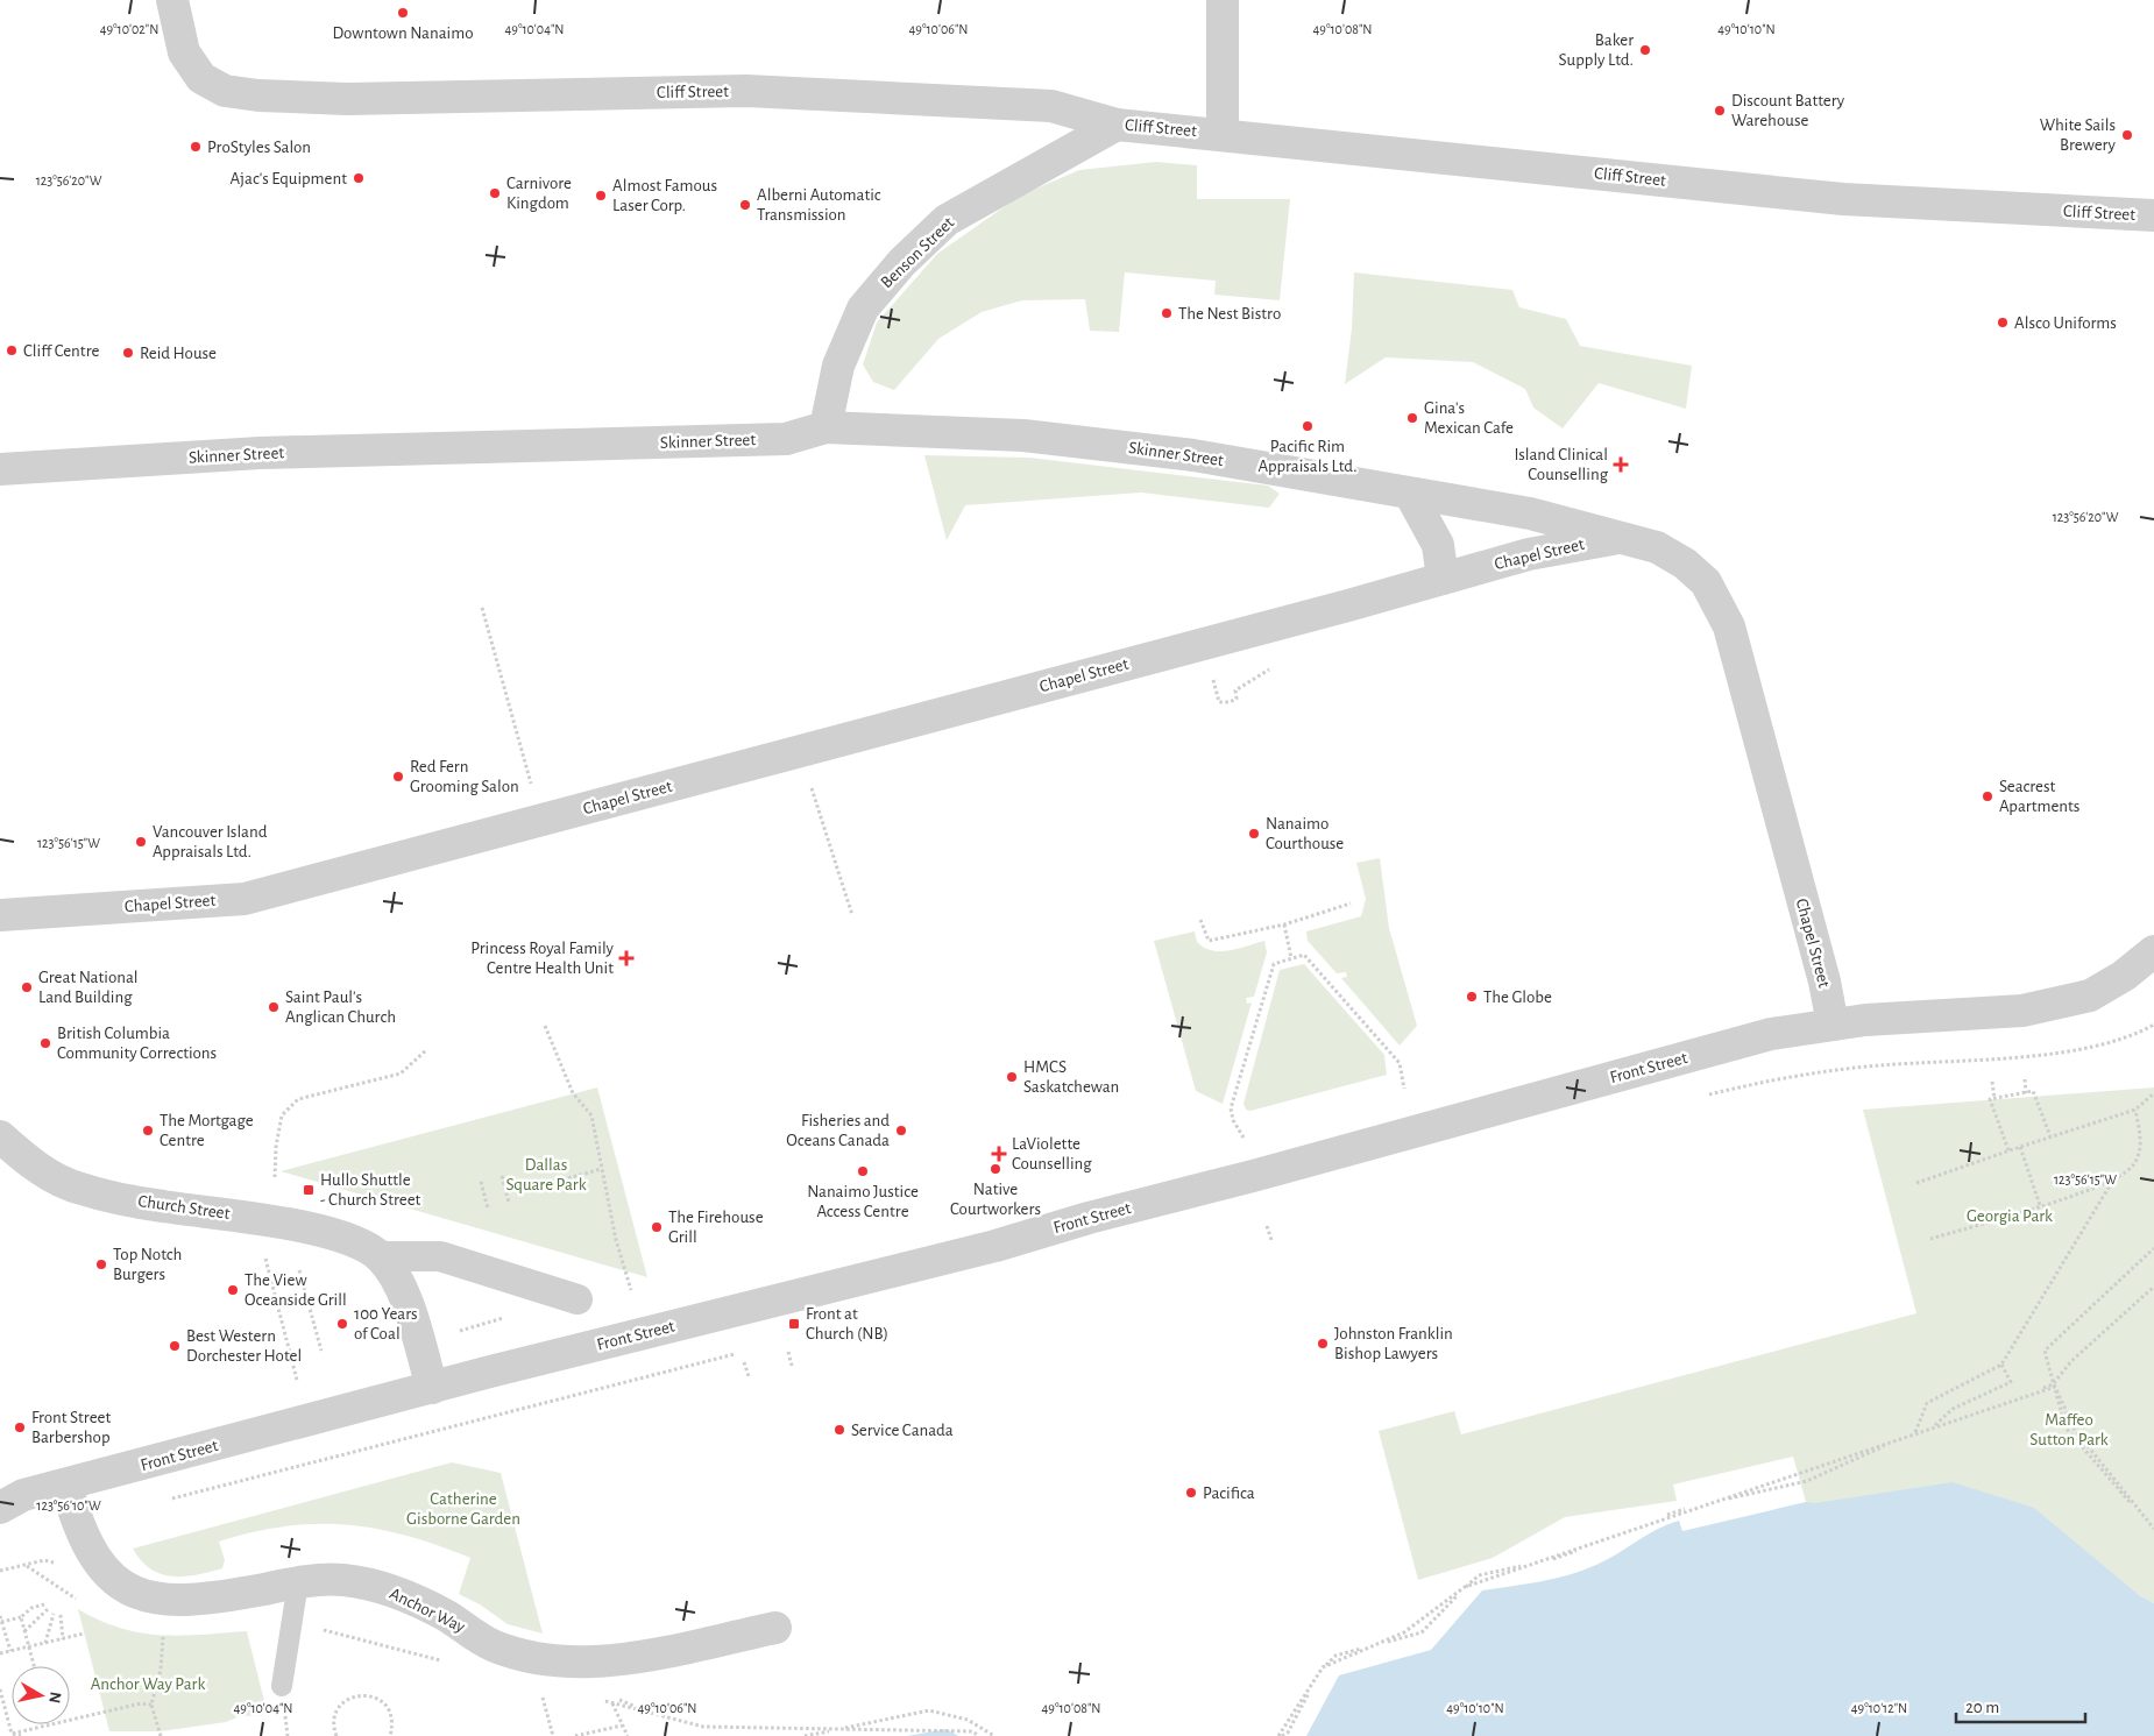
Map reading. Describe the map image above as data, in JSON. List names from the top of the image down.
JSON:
{
  "streets": {
    "street": [
      "Cliff Street",
      "Benson Street",
      "Skinner Street",
      "Chapel Street",
      "Front Street",
      "Church Street",
      "Anchor Way"
    ]
  },
  "crossings": [
    ["Cliff Street", "Benson Street"],
    ["Benson Street", "Skinner Street"],
    ["Skinner Street", "Chapel Street"],
    ["Chapel Street", "Front Street"],
    ["Front Street", "Church Street"],
    ["Front Street", "Anchor Way"]
  ],
  "parks": [
    "Dallas Square Park",
    "Georgia Park",
    "Maffeo Sutton Park",
    "Catherine Gisborne Garden",
    "Anchor Way Park"
  ],
  "places": {
    "other": [
      "Downtown Nanaimo",
      "Baker Supply Ltd.",
      "Discount Battery Warehouse",
      "White Sails Brewery",
      "ProStyles Salon",
      "Ajac's Equipment",
      "Carnivore Kingdom",
      "Almost Famous Laser Corp.",
      "Alberni Automatic Transmission",
      "The Nest Bistro",
      "Alsco Uniforms",
      "Cliff Centre",
      "Reid House",
      "Gina's Mexican Cafe",
      "Pacific Rim Appraisals Ltd.",
      "Red Fern Grooming Salon",
      "Seacrest Apartments",
      "Nanaimo Courthouse",
      "Vancouver Island Appraisals Ltd.",
      "Great National Land Building",
      "The Globe",
      "Saint Paul's Anglican Church",
      "British Columbia Community Corrections",
      "HMCS Saskatchewan",
      "The Mortgage Centre",
      "Fisheries and Oceans Canada",
      "Native Courtworkers",
      "Nanaimo Justice Access Centre",
      "The Firehouse Grill",
      "Top Notch Burgers",
      "The View Oceanside Grill",
      "100 Years of Coal",
      "Johnston Franklin Bishop Lawyers",
      "Best Western Dorchester Hotel",
      "Front Street Barbershop",
      "Service Canada",
      "Pacifica"
    ],
    "health": ["Island Clinical Counselling", "Princess Royal Family Centre Health Unit", "LaViolette Counselling"],
    "transit": ["Hullo Shuttle - Church Street", "Front at Church (NB)"]
  },
  "scale_bar": "20 m",
  "north": "right",
  "coordinates": [
    "49°10'02\"N",
    "49°10'04\"N",
    "49°10'06\"N",
    "49°10'08\"N",
    "49°10'10\"N",
    "123°56'20\"W",
    "123°56'15\"W",
    "123°56'10\"W",
    "49°10'12\"N"
  ]
}
